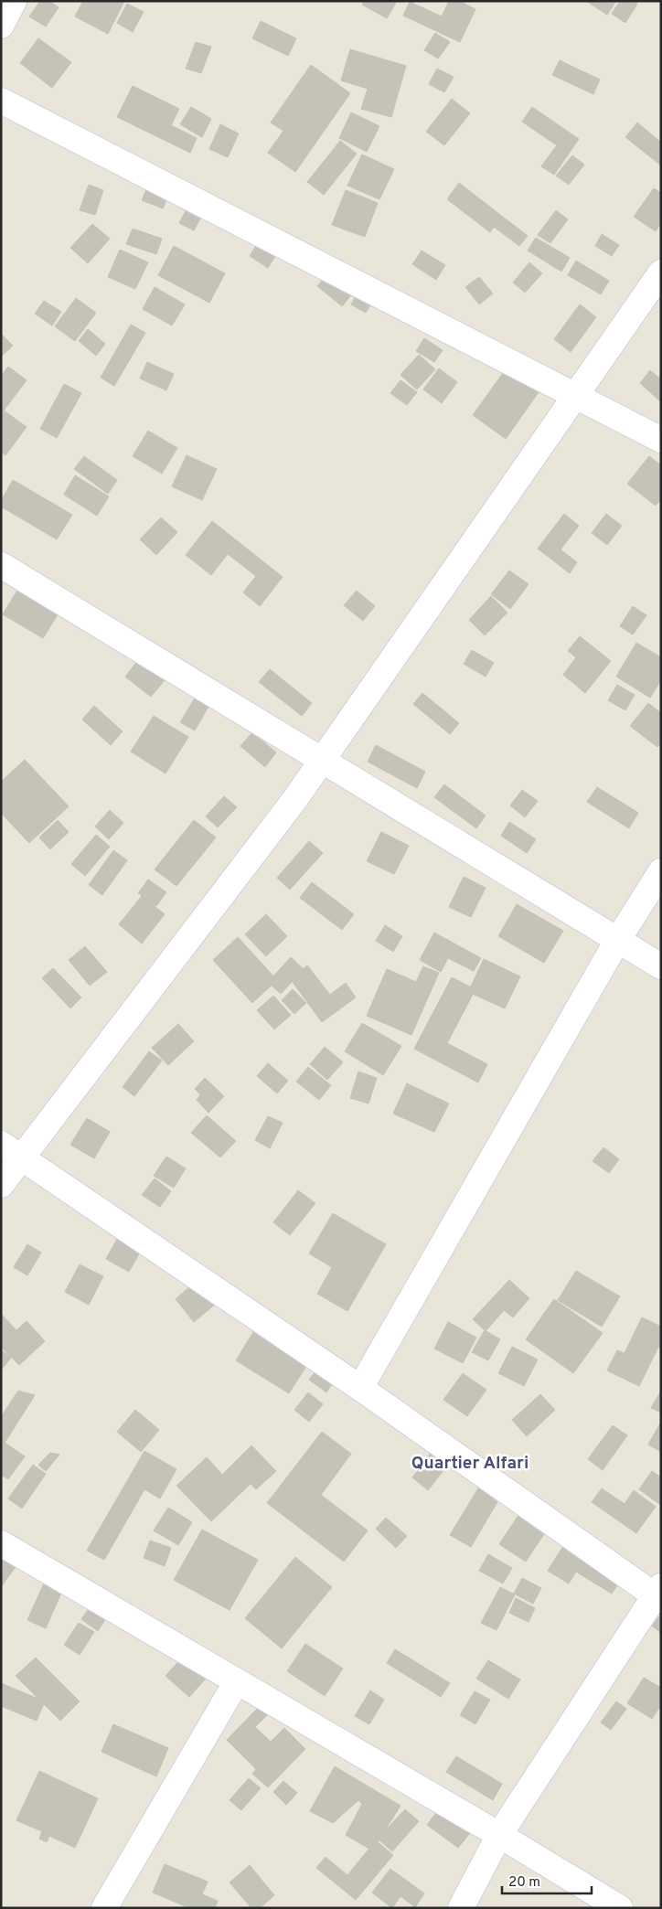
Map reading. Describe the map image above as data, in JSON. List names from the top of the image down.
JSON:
{
  "districts": ["Quartier Alfari"],
  "scale_bar": "20 m"
}
